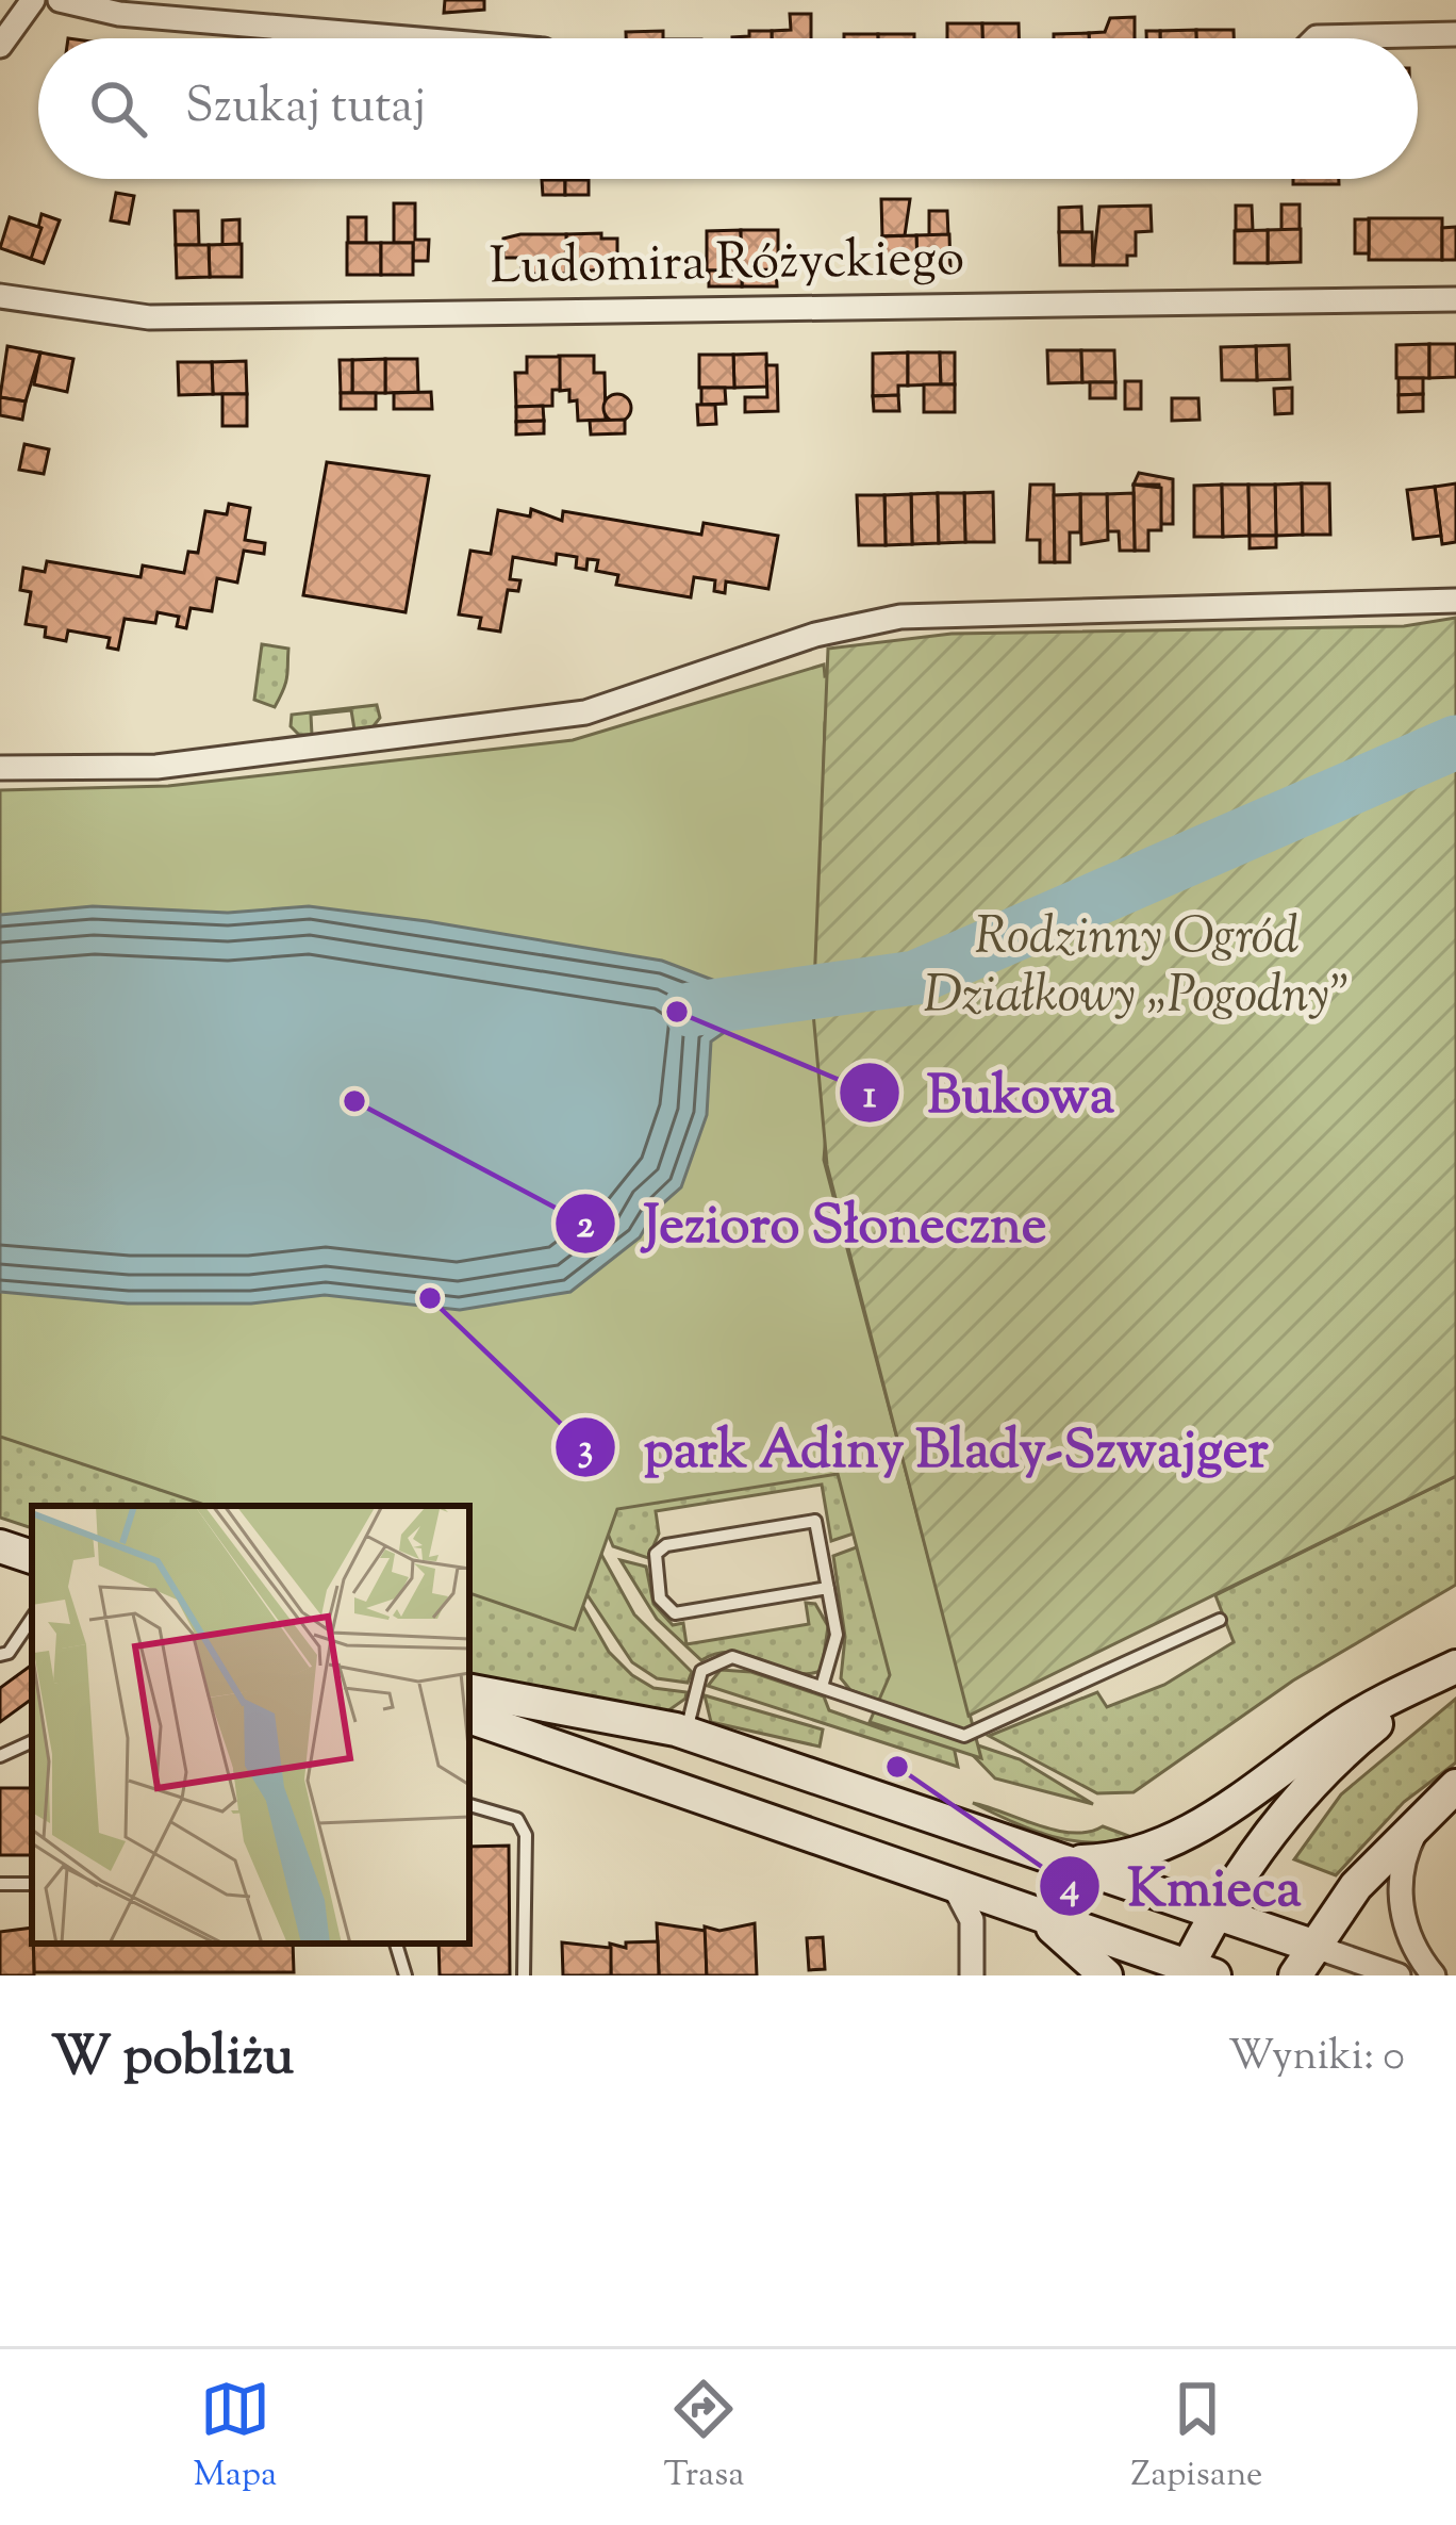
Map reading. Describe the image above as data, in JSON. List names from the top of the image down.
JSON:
{
  "streets": {
    "street": ["Ludomira Różyckiego"]
  },
  "parks": ["Rodzinny Ogród Działkowy „Pogodny”"],
  "places": [
    "Bukowa",
    "Jezioro Słoneczne",
    "park Adiny Blady-Szwajger",
    "Kmieca"
  ],
  "page": {
    "search": "Szukaj tutaj",
    "heading": ["W pobliżu", "Wyniki: 0"],
    "nav": ["Mapa", "Trasa", "Zapisane"]
  }
}
